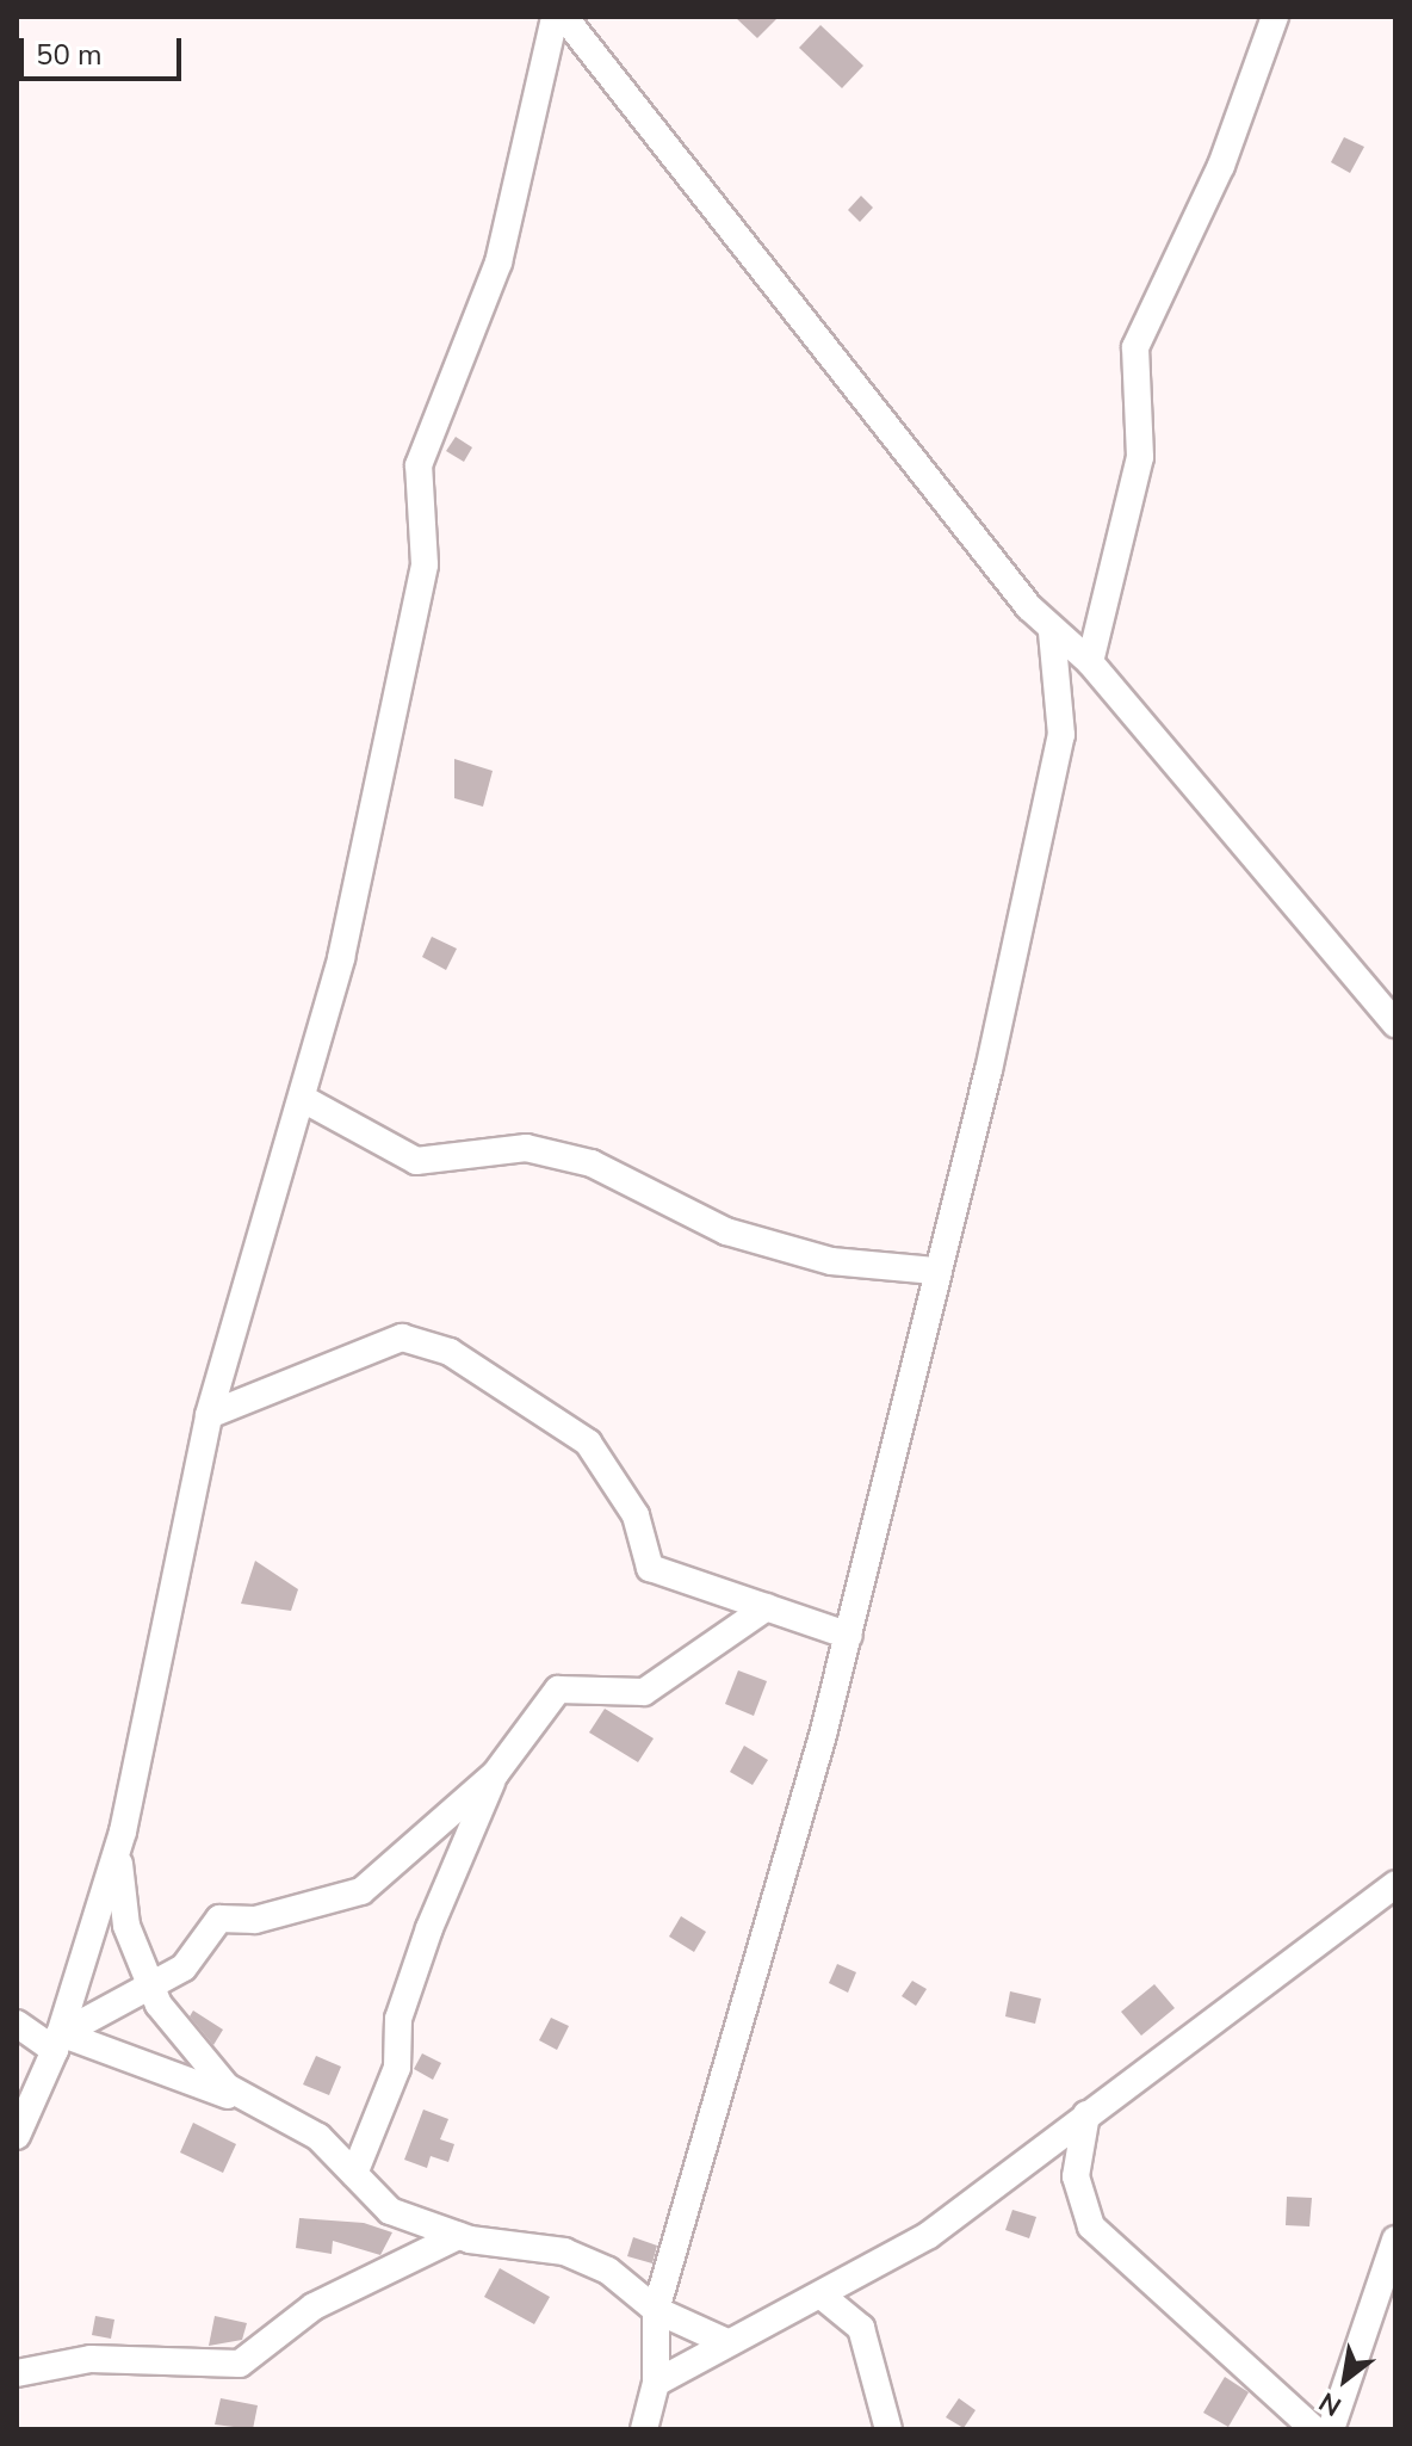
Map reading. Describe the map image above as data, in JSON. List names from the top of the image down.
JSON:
{
  "scale_bar": "50 m",
  "north": "bottom left"
}
